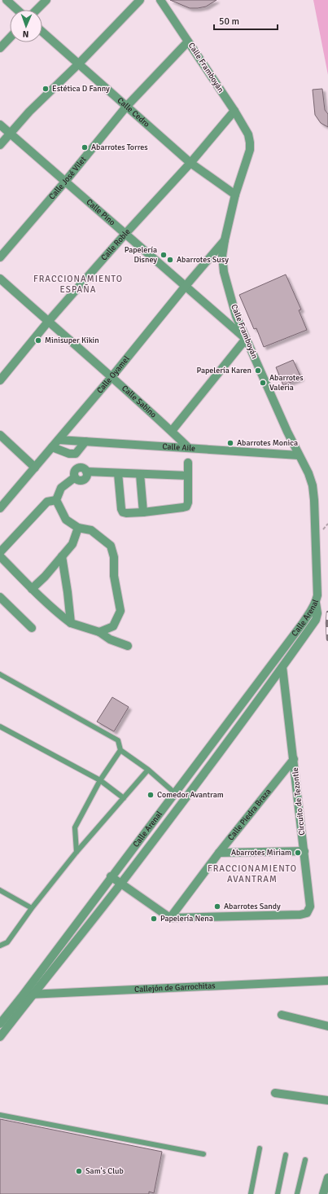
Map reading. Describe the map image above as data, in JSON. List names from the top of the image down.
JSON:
{
  "streets": {
    "street": [
      "Calle Framboyán",
      "Calle Cedro",
      "Calle José Vilet",
      "Calle Pino",
      "Calle Roble",
      "Calle Oyamel",
      "Calle Sabino",
      "Calle Aile",
      "Calle Arenal",
      "Circuito de Tezontle",
      "Calle Piedra Braza",
      "Callejón de Garrochitas"
    ]
  },
  "crossings": [
    ["Calle Framboyán", "Calle Cedro"],
    ["Calle Framboyán", "Calle José Vilet"],
    ["Calle Framboyán", "Calle Pino"],
    ["Calle Framboyán", "Calle Roble"],
    ["Calle Framboyán", "Calle Oyamel"],
    ["Calle Framboyán", "Calle Aile"],
    ["Calle Framboyán", "Calle Arenal"],
    ["Calle Cedro", "Calle José Vilet"],
    ["Calle Cedro", "Calle Roble"],
    ["Calle José Vilet", "Calle Pino"],
    ["Calle Pino", "Calle Roble"],
    ["Calle Pino", "Calle Oyamel"],
    ["Calle Roble", "Calle Sabino"],
    ["Calle Oyamel", "Calle Sabino"],
    ["Calle Oyamel", "Calle Aile"],
    ["Calle Sabino", "Calle Aile"],
    ["Calle Arenal", "Circuito de Tezontle"],
    ["Calle Arenal", "Callejón de Garrochitas"],
    ["Circuito de Tezontle", "Calle Piedra Braza"]
  ],
  "districts": ["FRACCIONAMIENTO ESPAÑA", "FRACCIONAMIENTO AVANTRAM"],
  "places": [
    "Estética D Fanny",
    "Abarrotes Torres",
    "Papelería Disney",
    "Abarrotes Susy",
    "Minisuper Kikin",
    "Papelería Karen",
    "Abarrotes Valeria",
    "Abarrotes Monica",
    "Comedor Avantram",
    "Abarrotes Miriam",
    "Abarrotes Sandy",
    "Papelería Nena",
    "Sam's Club"
  ],
  "scale_bar": "50 m",
  "north": "bottom"
}
